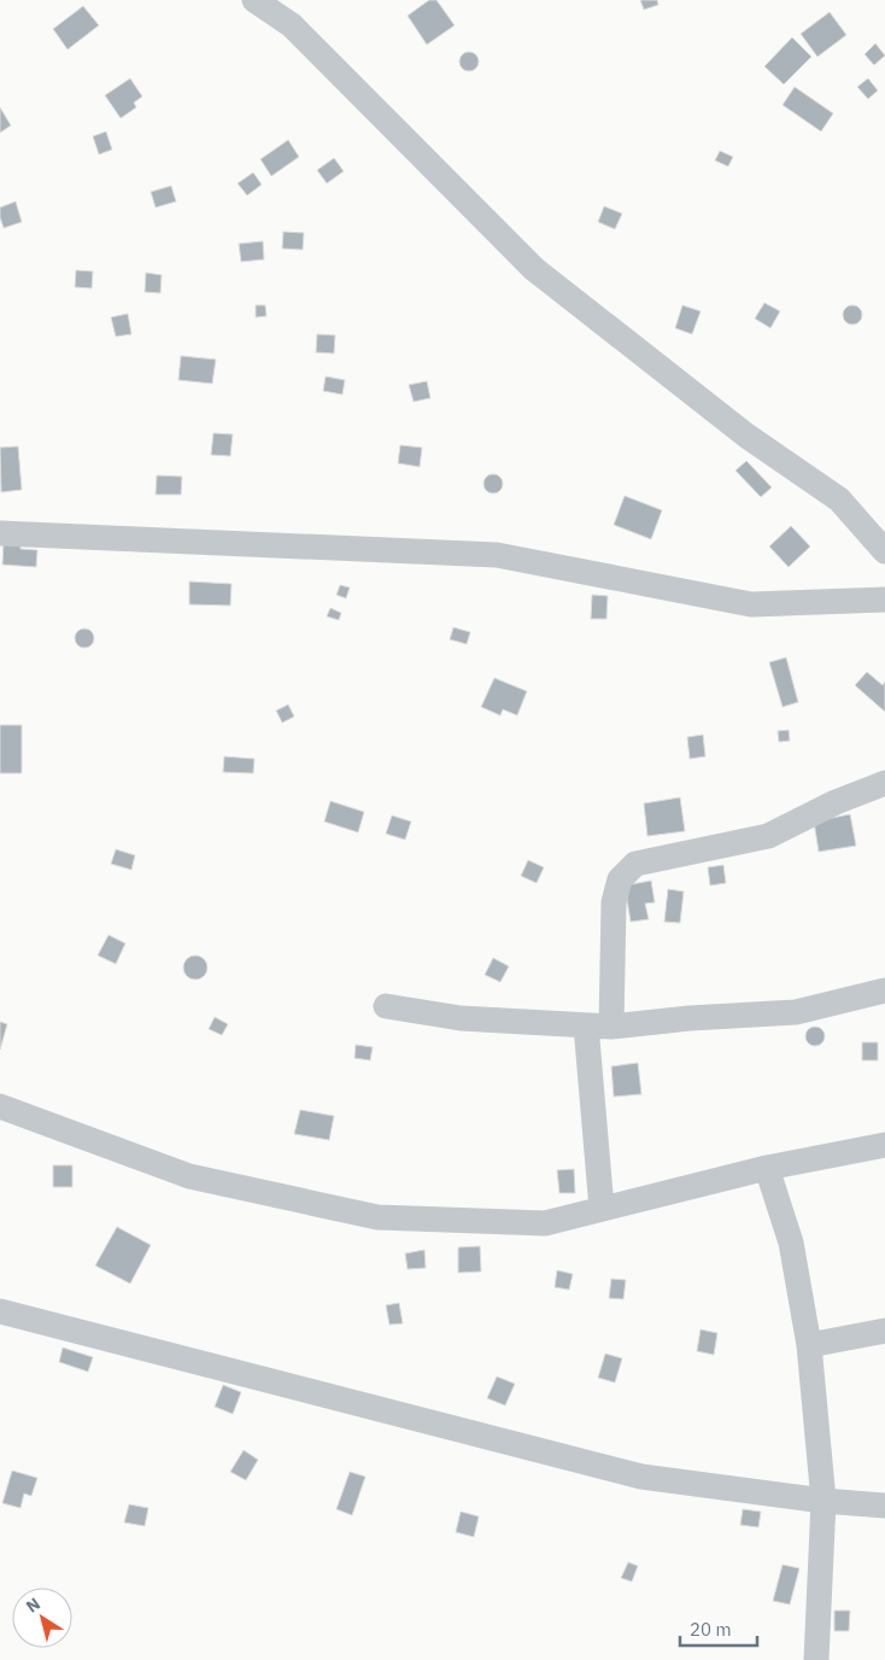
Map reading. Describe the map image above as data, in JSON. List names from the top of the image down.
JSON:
{
  "scale_bar": "20 m",
  "north": "top left"
}
